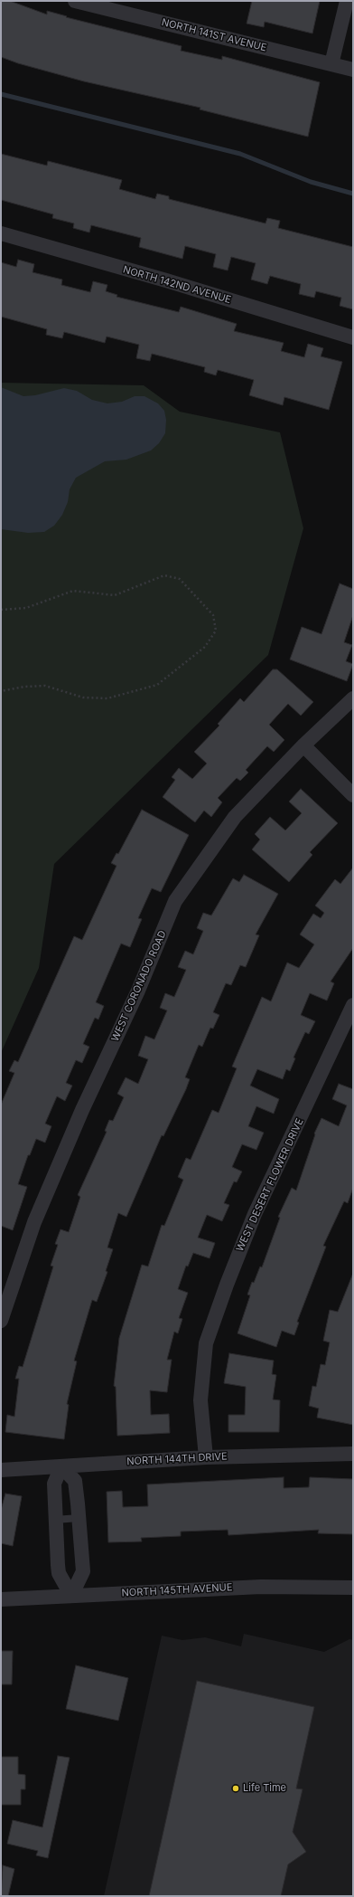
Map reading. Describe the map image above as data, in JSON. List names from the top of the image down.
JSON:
{
  "streets": {
    "street": [
      "NORTH 141ST AVENUE",
      "NORTH 142ND AVENUE",
      "WEST CORONADO ROAD",
      "WEST DESERT FLOWER DRIVE",
      "NORTH 144TH DRIVE",
      "NORTH 145TH AVENUE"
    ]
  },
  "crossings": [
    ["WEST DESERT FLOWER DRIVE", "NORTH 144TH DRIVE"]
  ],
  "places": ["Life Time"]
}
